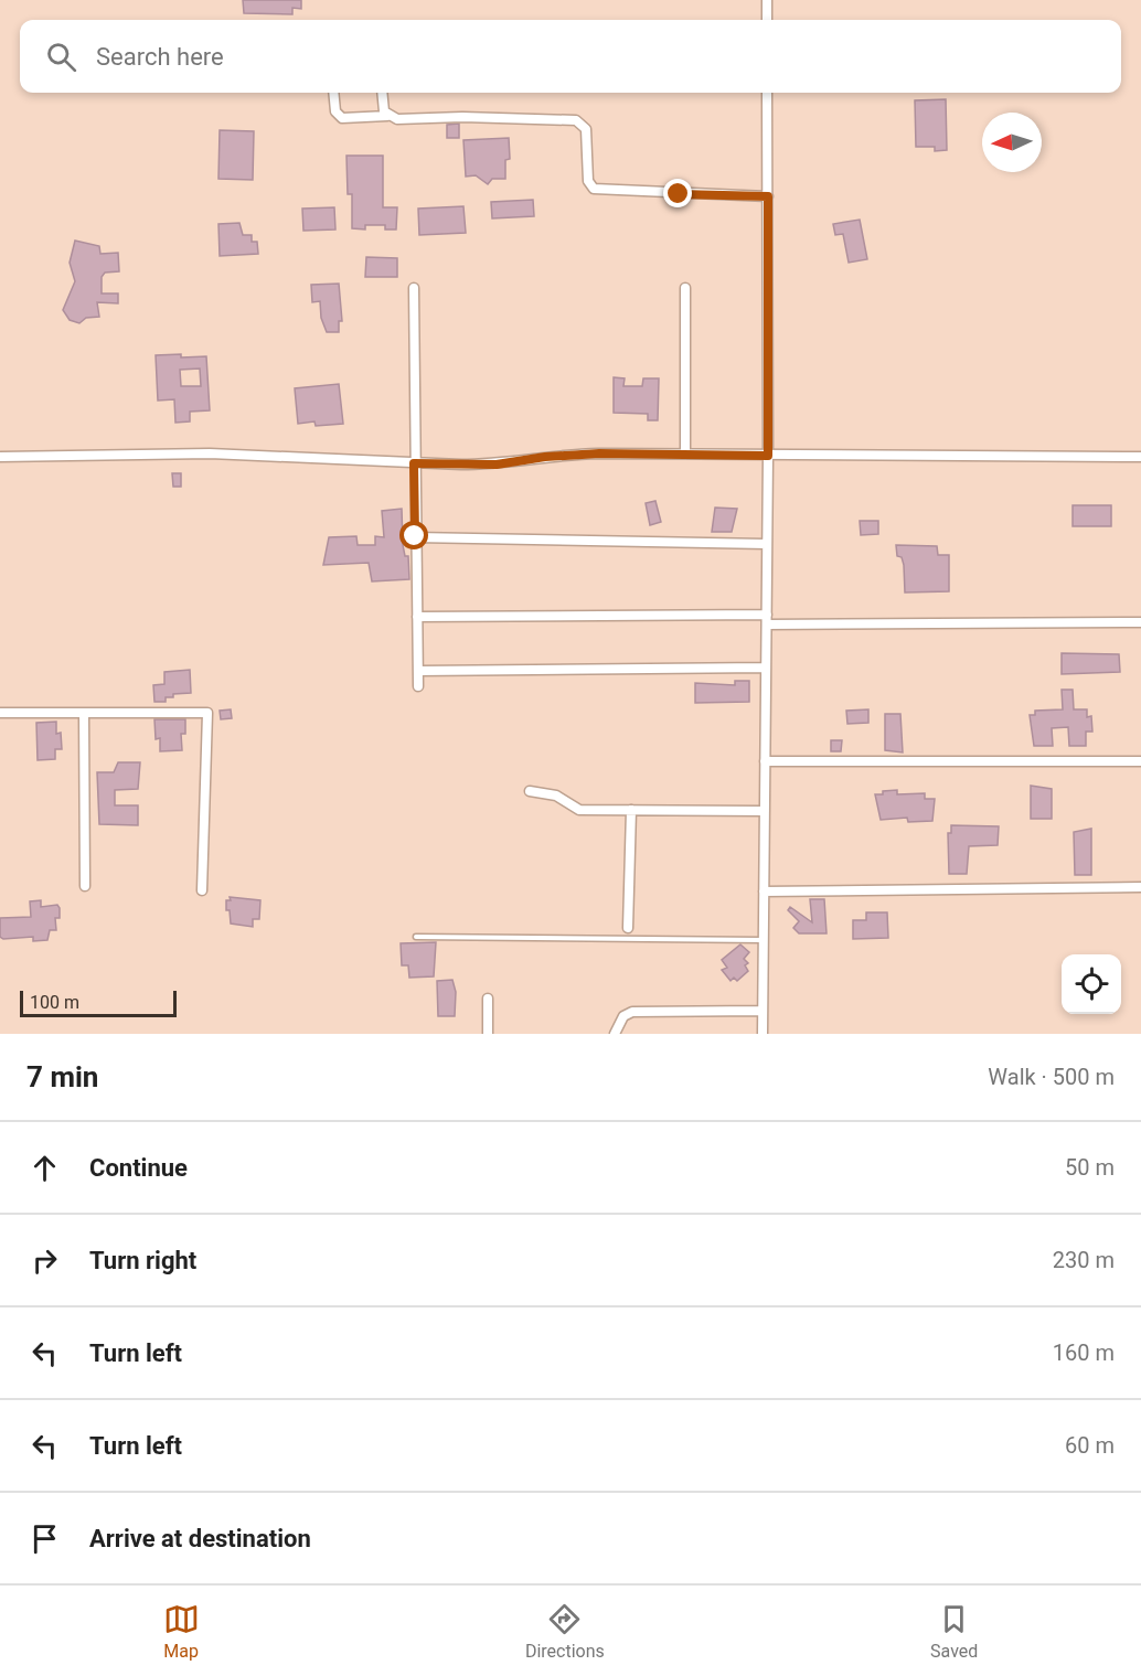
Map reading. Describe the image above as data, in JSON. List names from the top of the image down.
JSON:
{
  "scale_bar": "100 m",
  "north": "left",
  "page": {
    "search": "Search here",
    "scale": "100 m",
    "heading": ["7 min", "Walk · 500 m"],
    "list": [
      ["Continue", "50 m"],
      ["Turn right", "230 m"],
      ["Turn left", "160 m"],
      ["Turn left", "60 m"],
      "Arrive at destination"
    ],
    "nav": ["Map", "Directions", "Saved"]
  }
}
